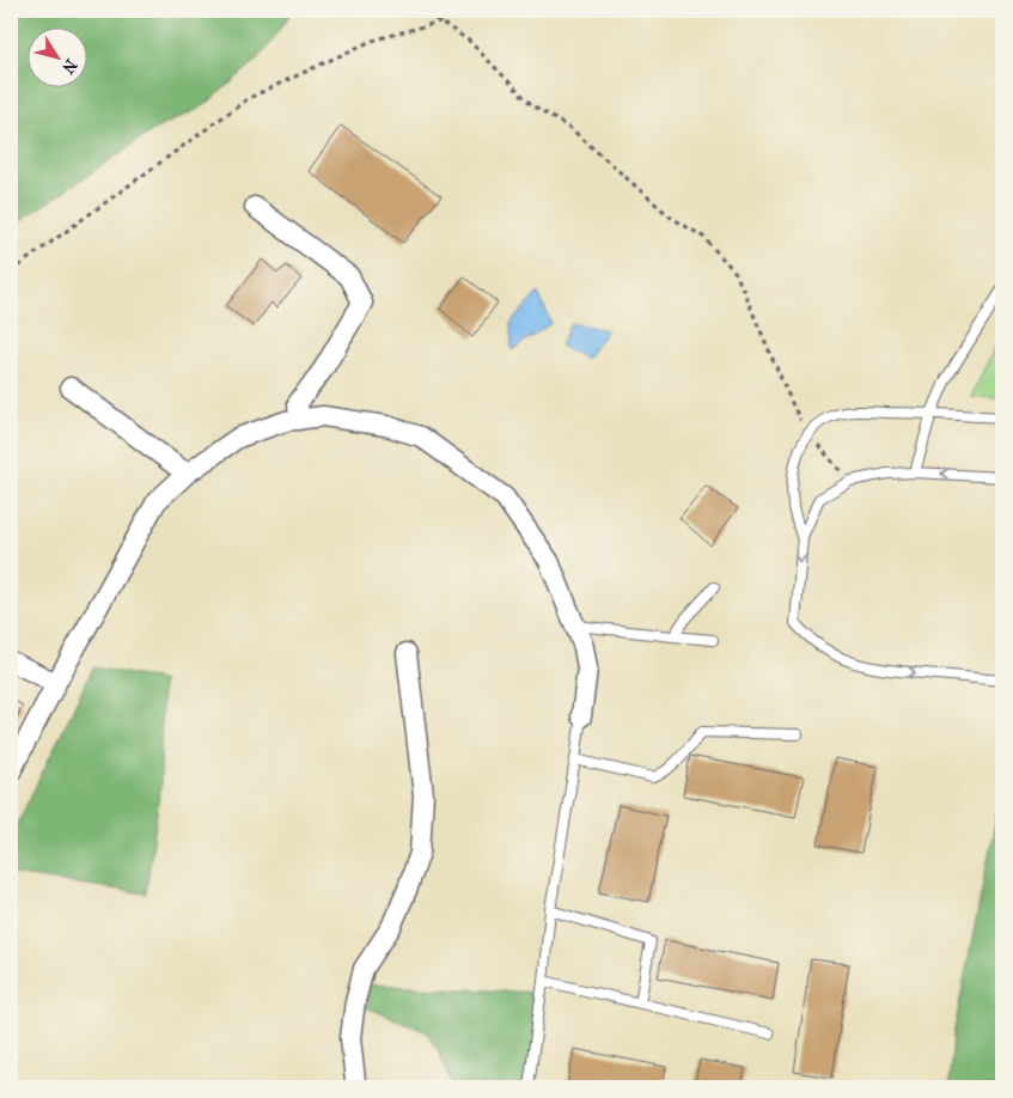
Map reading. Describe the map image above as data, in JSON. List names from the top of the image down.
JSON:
{
  "north": "bottom right"
}
